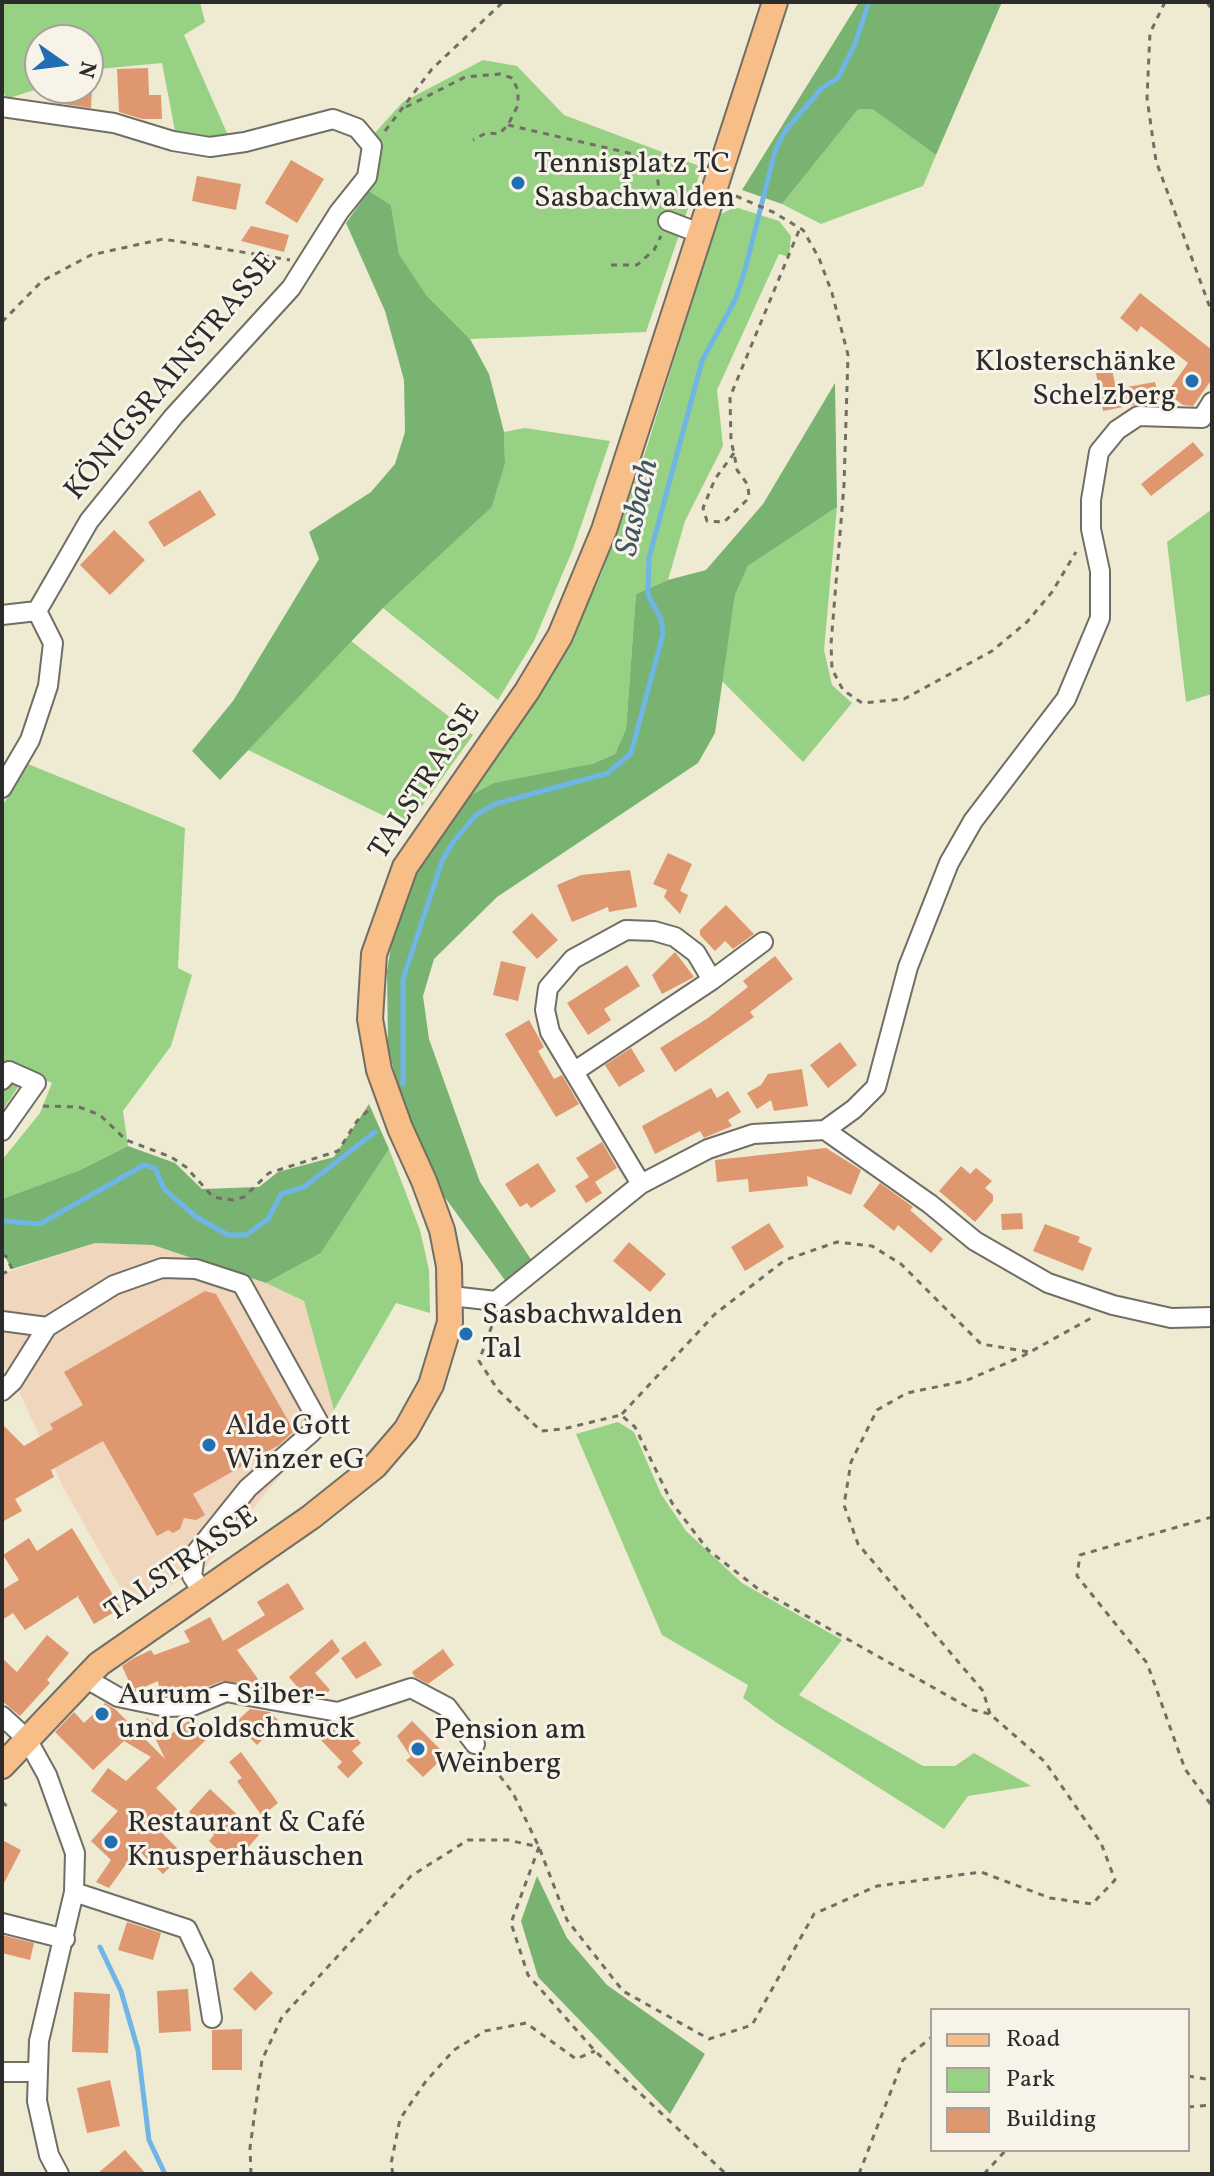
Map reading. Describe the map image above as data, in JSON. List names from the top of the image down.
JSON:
{
  "streets": {
    "main road": ["TALSTRASSE"],
    "street": ["KÖNIGSRAINSTRASSE"]
  },
  "water": ["Sasbach"],
  "places": [
    "Tennisplatz TC Sasbachwalden",
    "Klosterschänke Schelzberg",
    "Sasbachwalden Tal",
    "Alde Gott Winzer eG",
    "Aurum - Silber- und Goldschmuck",
    "Pension am Weinberg",
    "Restaurant & Café Knusperhäuschen"
  ],
  "legend": ["Road", "Park", "Building"],
  "north": "right"
}
